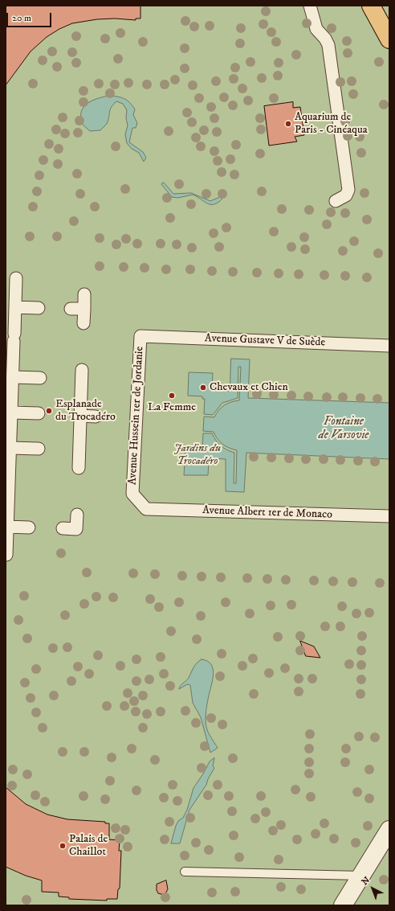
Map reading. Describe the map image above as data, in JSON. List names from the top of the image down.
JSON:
{
  "streets": {
    "street": ["Avenue Gustave V de Suède", "Avenue Hussein 1er de Jordanie", "Avenue Albert 1er de Monaco"]
  },
  "crossings": [
    ["Avenue Gustave V de Suède", "Avenue Hussein 1er de Jordanie"],
    ["Avenue Hussein 1er de Jordanie", "Avenue Albert 1er de Monaco"]
  ],
  "water": ["Fontaine de Varsovie"],
  "parks": ["Jardins du Trocadéro"],
  "places": [
    "Aquarium de Paris - Cinéaqua",
    "Chevaux et Chien",
    "La Femme",
    "Esplanade du Trocadéro",
    "Palais de Chaillot"
  ],
  "scale_bar": "20 m",
  "north": "top left"
}
